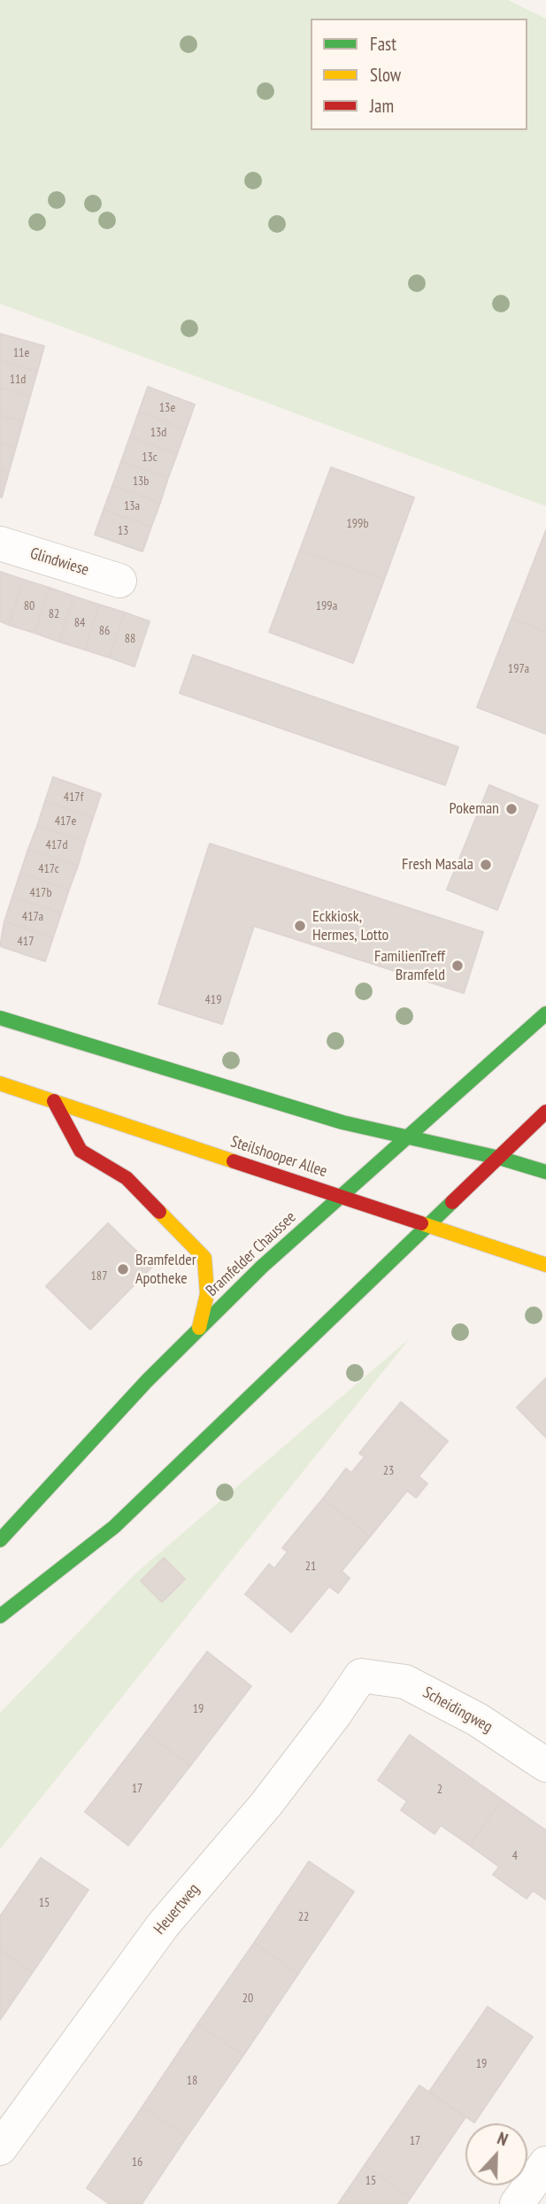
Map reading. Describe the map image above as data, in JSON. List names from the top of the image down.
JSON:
{
  "streets": {
    "main road": ["Steilshooper Allee", "Bramfelder Chaussee"],
    "street": ["Glindwiese", "Scheidingweg", "Heuertweg"]
  },
  "crossings": [
    ["Steilshooper Allee", "Bramfelder Chaussee"],
    ["Scheidingweg", "Heuertweg"]
  ],
  "places": [
    "Pokeman",
    "Fresh Masala",
    "Eckkiosk, Hermes, Lotto",
    "FamilienTreff Bramfeld",
    "Bramfelder Apotheke"
  ],
  "house_numbers": [
    "11e",
    "11d",
    "13e",
    "13d",
    "13c",
    "13b",
    "13a",
    "199b",
    "13",
    "80",
    "199a",
    "82",
    "84",
    "86",
    "88",
    "197a",
    "417f",
    "417e",
    "417d",
    "417c",
    "417b",
    "417a",
    "417",
    "419",
    "187",
    "23",
    "21",
    "19",
    "17",
    "2",
    "4",
    "15",
    "22",
    "20",
    "19",
    "18",
    "17",
    "16",
    "15"
  ],
  "legend": ["Fast", "Slow", "Jam"],
  "north": "top"
}
